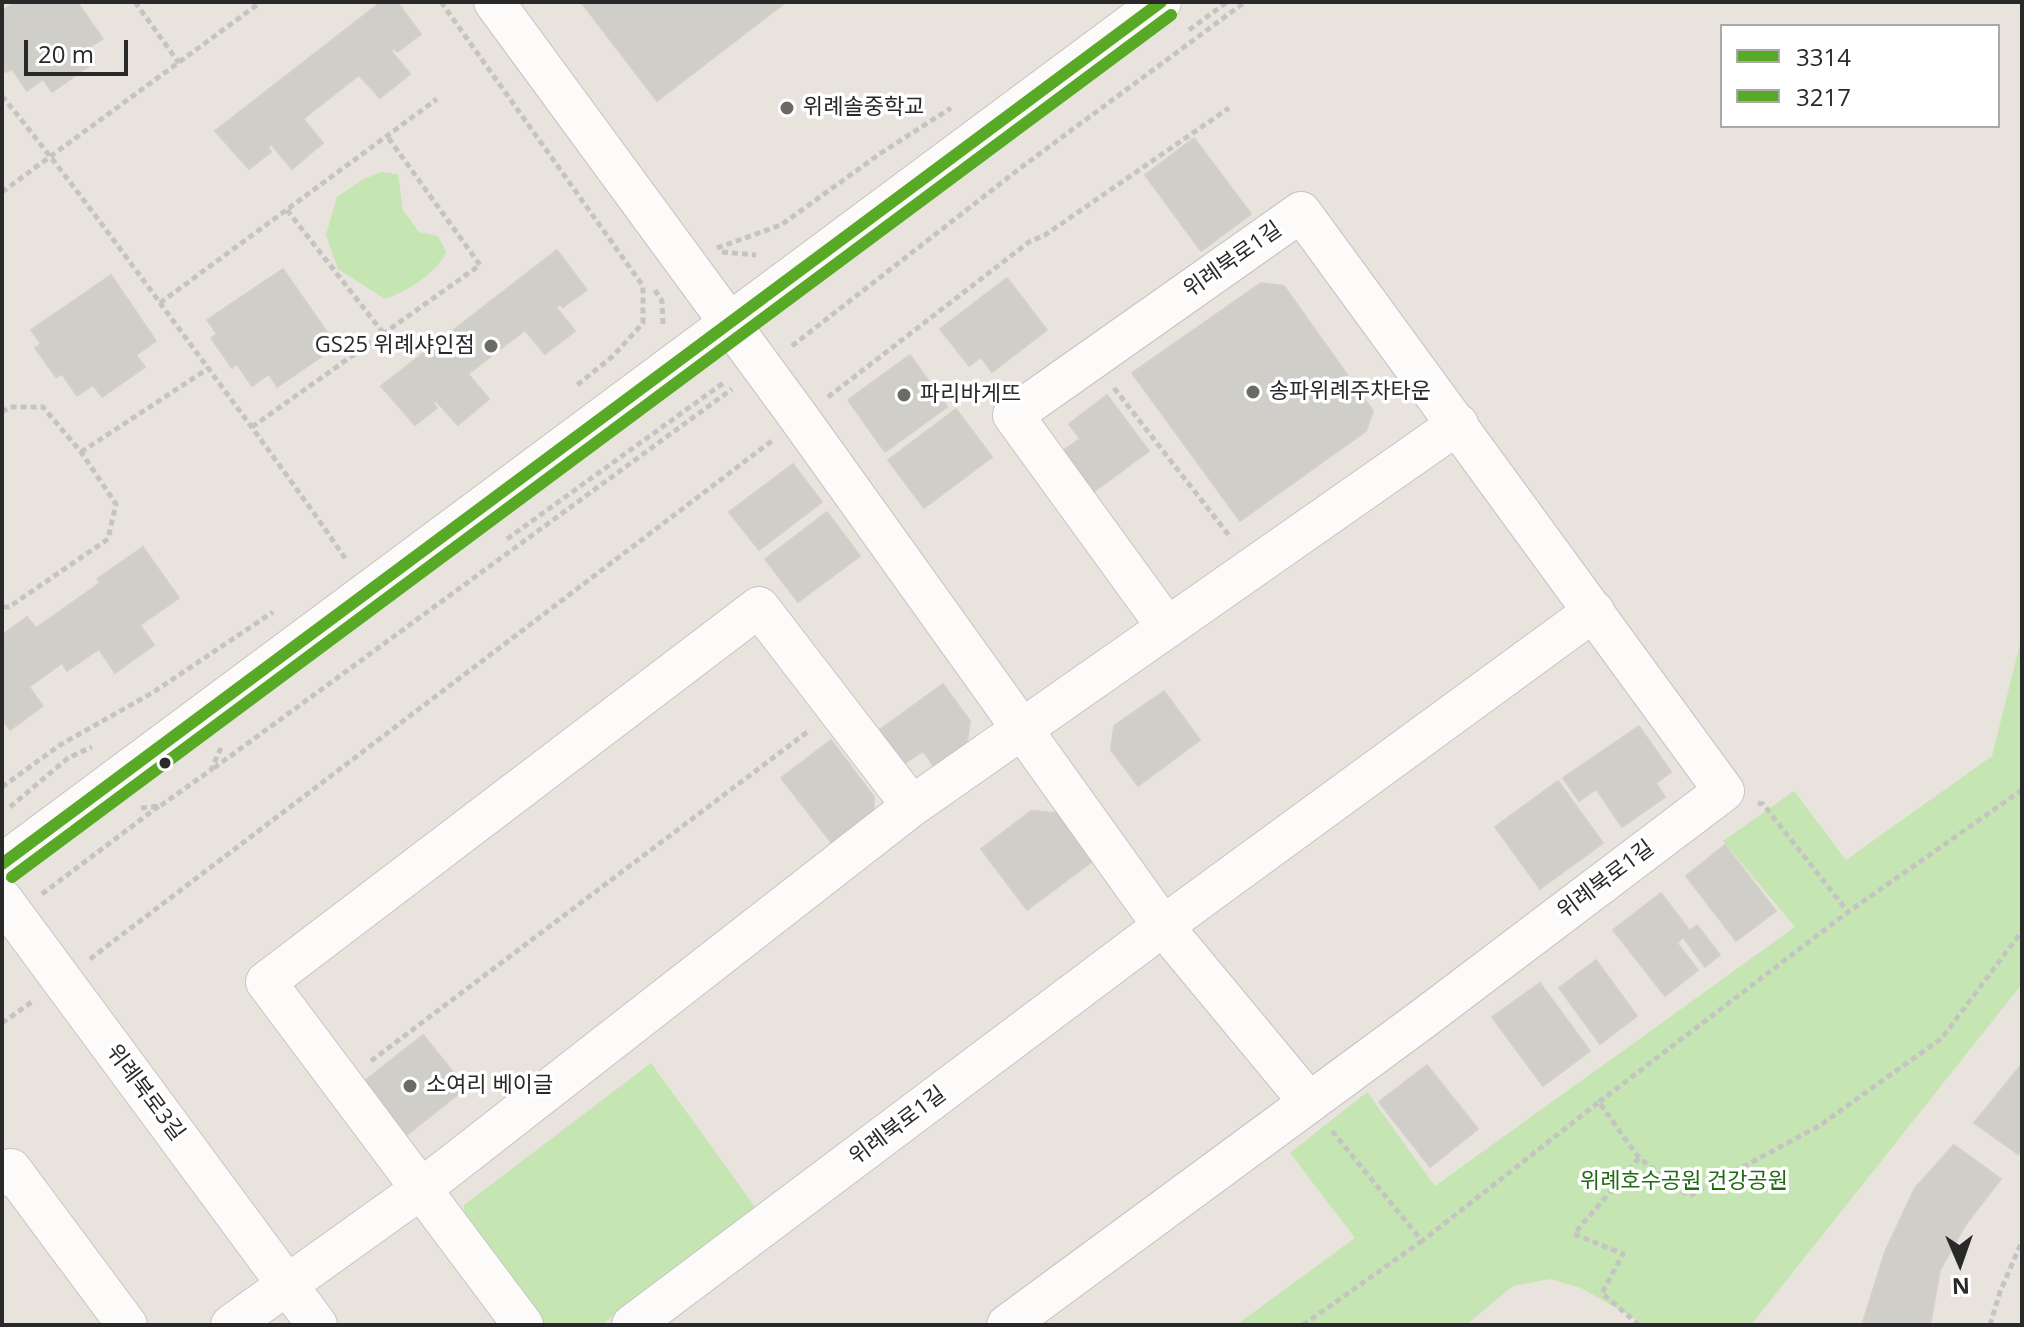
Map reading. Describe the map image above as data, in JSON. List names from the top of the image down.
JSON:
{
  "streets": {
    "street": ["위례북로1길", "위례북로3길"]
  },
  "parks": ["위례호수공원 건강공원"],
  "places": [
    "위례솔중학교",
    "GS25 위례샤인점",
    "송파위례주차타운",
    "파리바게뜨",
    "소여리 베이글"
  ],
  "lines": ["transit line 3314", "transit line 3217"],
  "legend": ["3314", "3217"],
  "scale_bar": "20 m",
  "north": "bottom"
}
